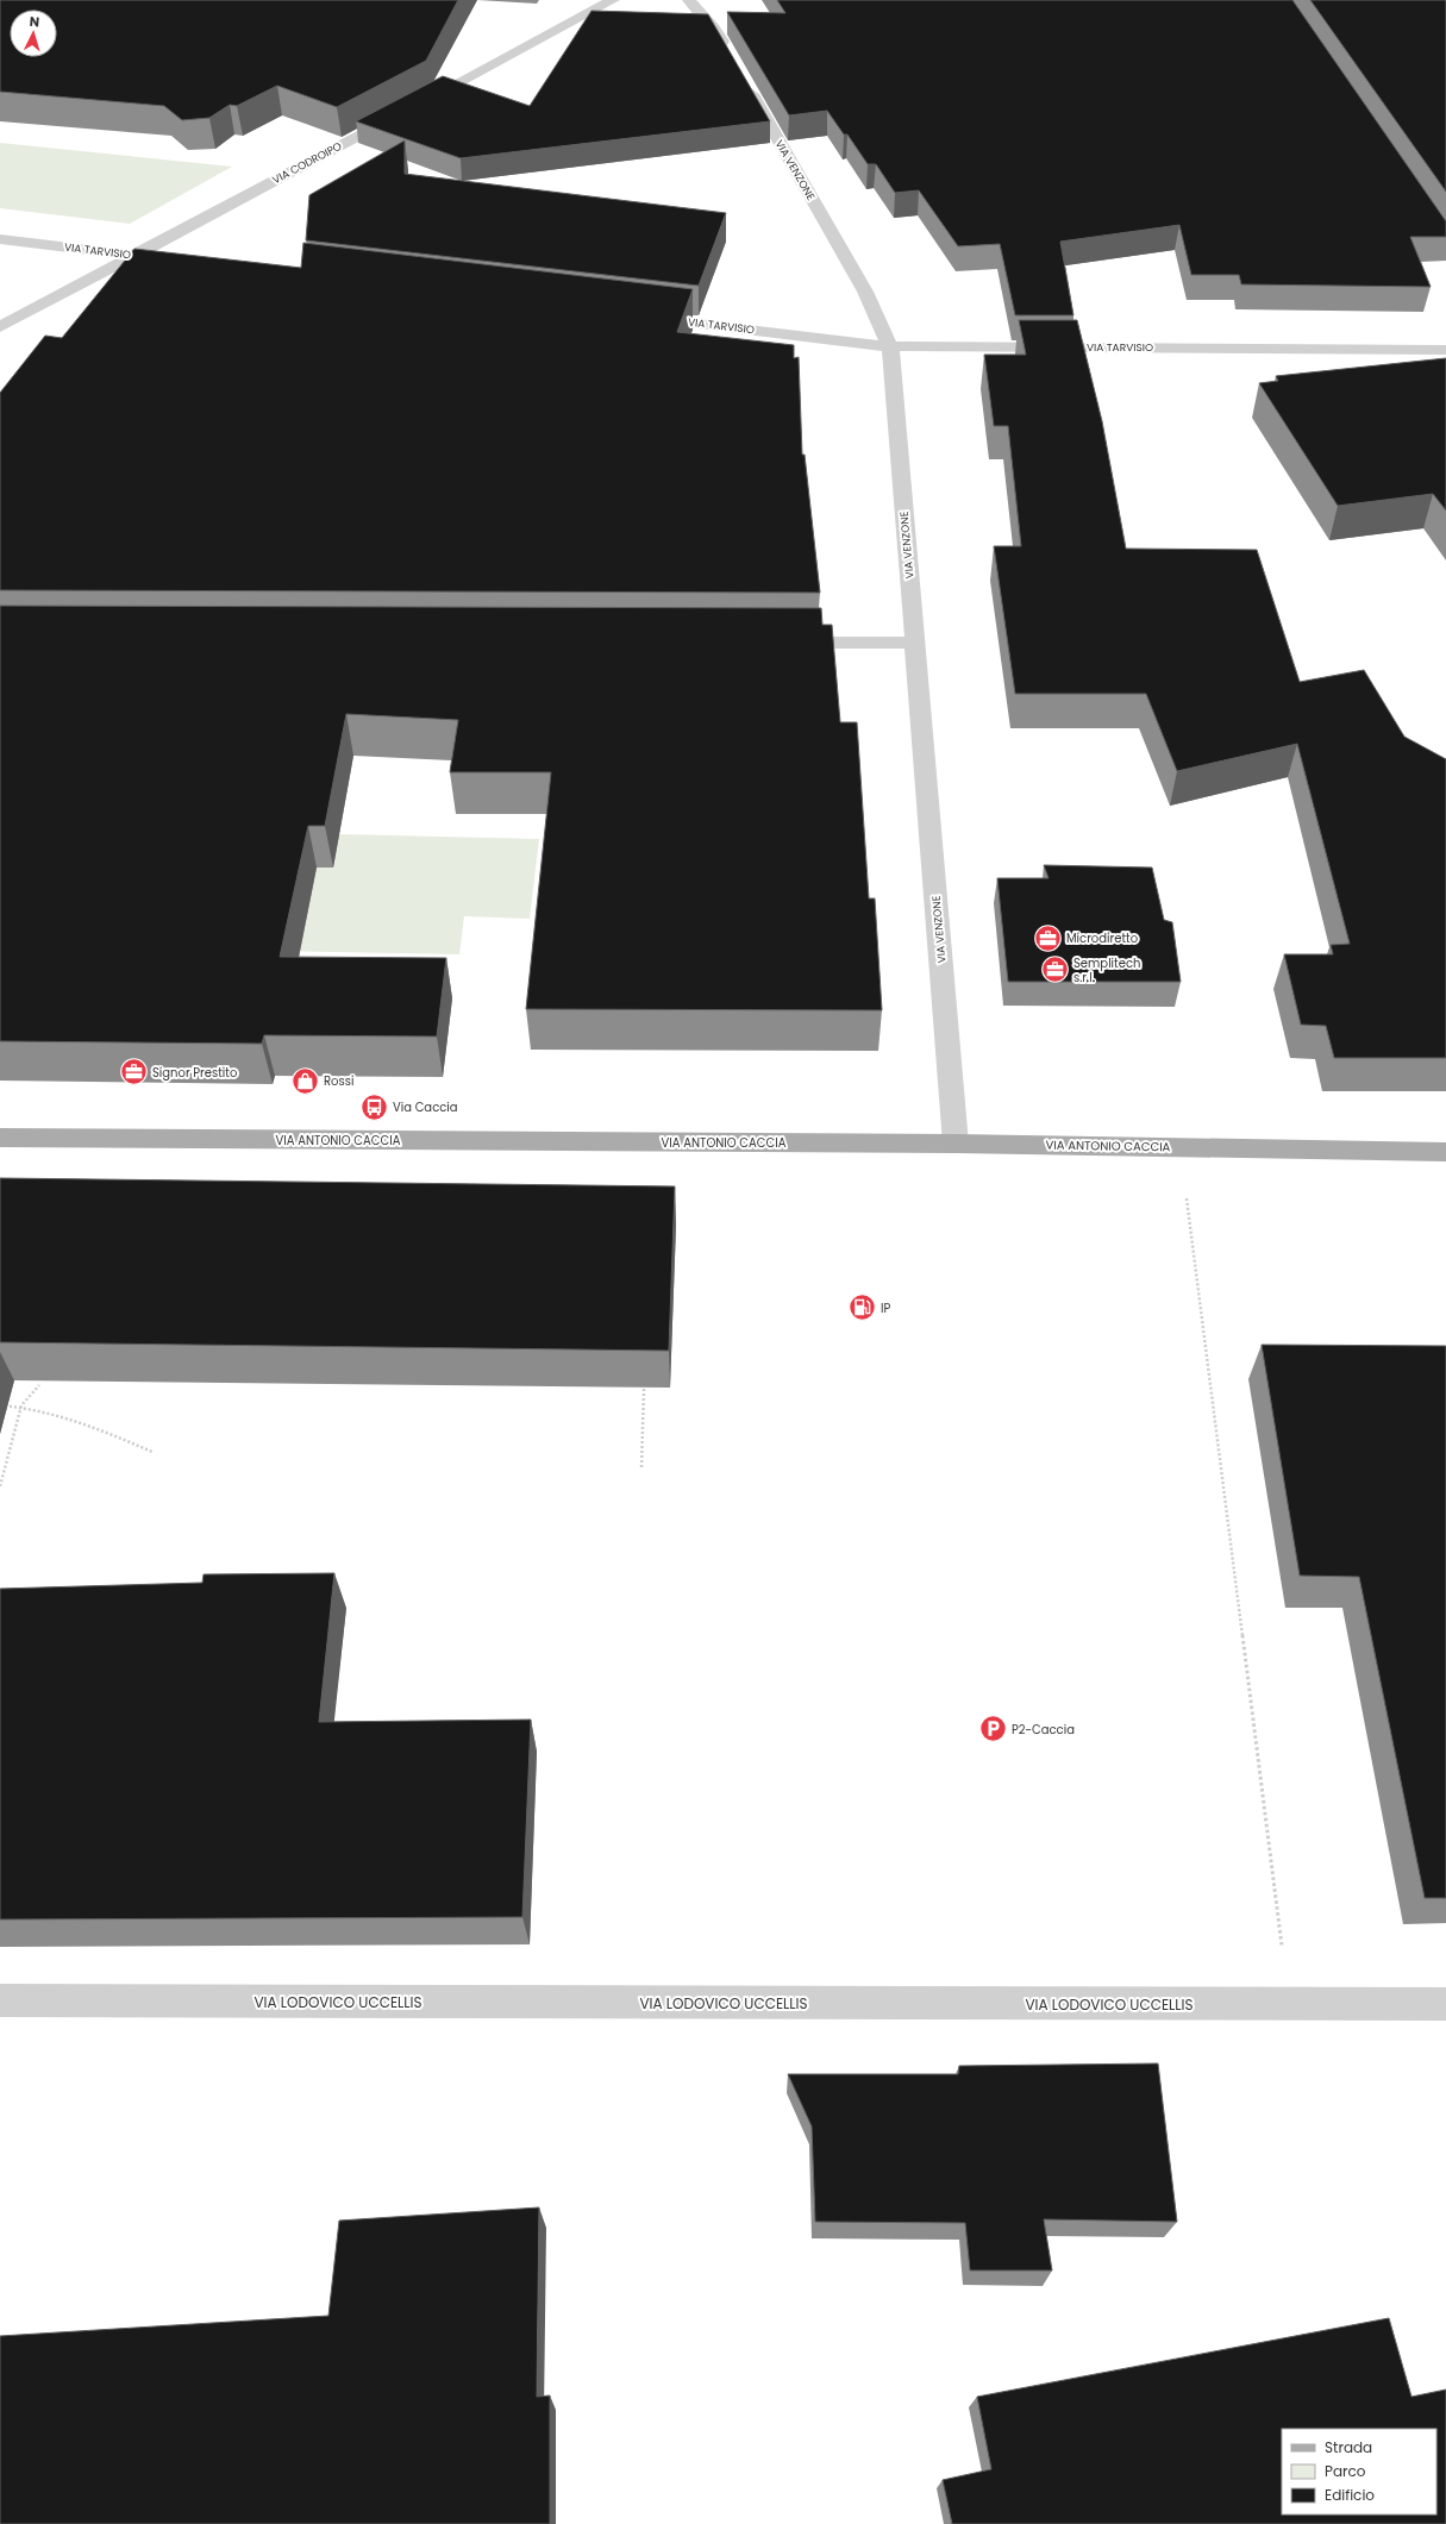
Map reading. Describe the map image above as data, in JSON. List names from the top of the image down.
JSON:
{
  "streets": {
    "main road": ["VIA ANTONIO CACCIA"],
    "street": [
      "VIA CODROIPO",
      "VIA VENZONE",
      "VIA TARVISIO",
      "VIA LODOVICO UCCELLIS"
    ]
  },
  "crossings": [
    ["VIA CODROIPO", "VIA TARVISIO"],
    ["VIA VENZONE", "VIA TARVISIO"],
    ["VIA VENZONE", "VIA ANTONIO CACCIA"]
  ],
  "places": {
    "office": ["Microdiretto", "Semplitech s.r.l.", "Signor Prestito"],
    "shop": ["Rossi"],
    "bus stop": ["Via Caccia"],
    "fuel station": ["IP"],
    "parking": ["P2-Caccia"]
  },
  "legend": ["Strada", "Parco", "Edificio"],
  "north": "top"
}
